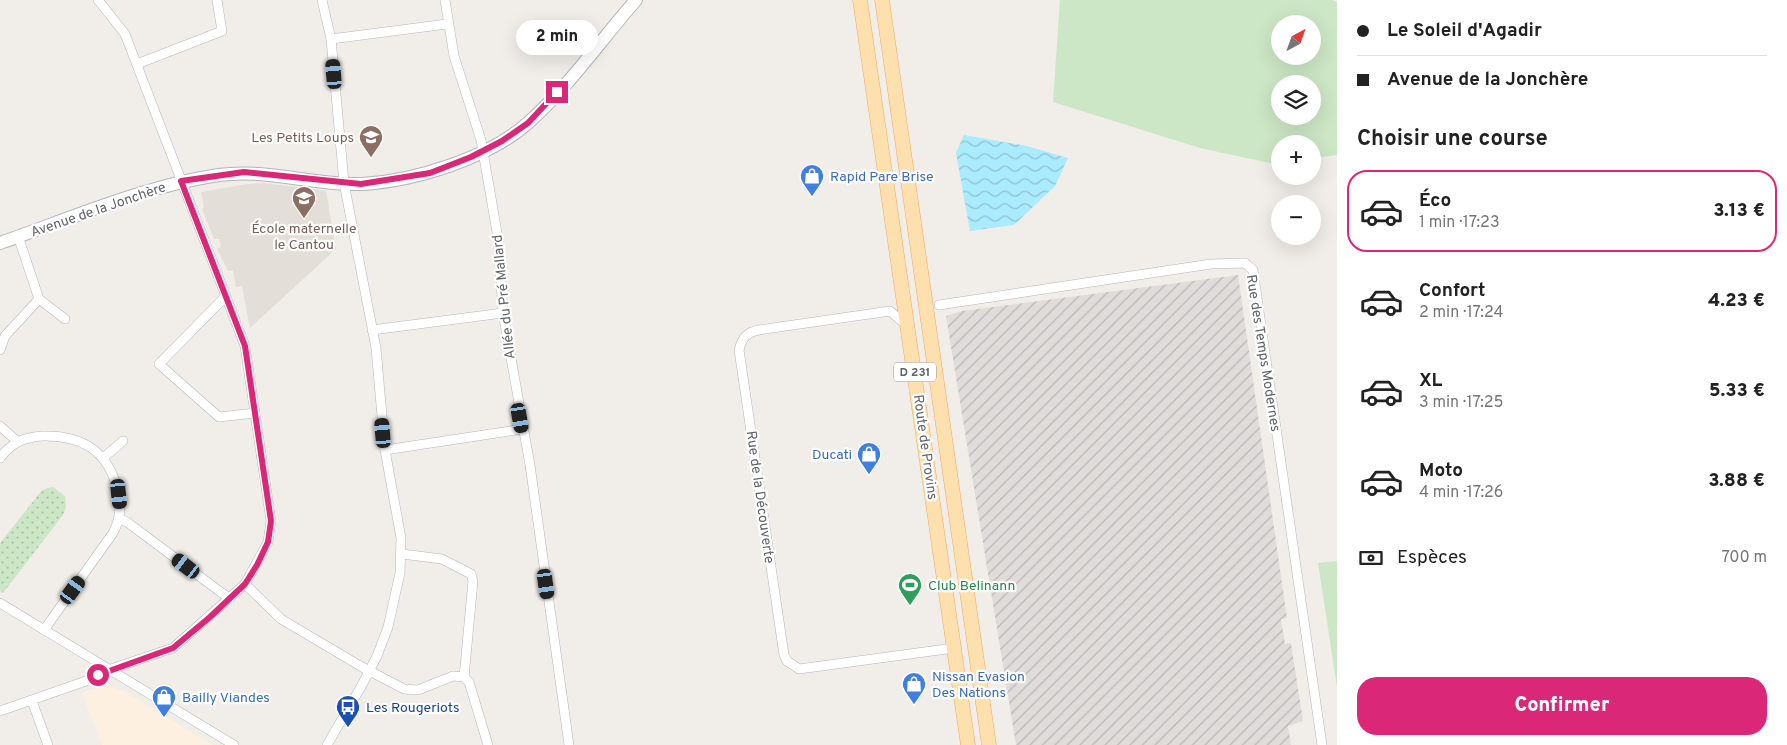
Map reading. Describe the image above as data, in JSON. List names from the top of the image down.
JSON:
{
  "streets": {
    "main road": ["Avenue de la Jonchère", "D 231", "Route de Provins"],
    "street": ["Allée du Pré Mallard", "Rue des Temps Modernes", "Rue de la Découverte"]
  },
  "crossings": [
    ["Avenue de la Jonchère", "Allée du Pré Mallard"],
    ["Route de Provins", "Rue de la Découverte"]
  ],
  "places": {
    "school or university": ["Les Petits Loups", "École maternelle le Cantou"],
    "shop": [
      "Rapid Pare Brise",
      "Ducati",
      "Nissan Evasion Des Nations",
      "Bailly Viandes"
    ],
    "sports": ["Club Belinann"],
    "bus stop": ["Les Rougeriots"]
  },
  "north": "top right",
  "page": {
    "banner": ["Le Soleil d'Agadir", "Avenue de la Jonchère"],
    "map_buttons": ["+", "−"],
    "bubble": "2 min",
    "heading": "Choisir une course",
    "list": [
      {
        "name": "Éco",
        "note": "1 min · 17:23",
        "value": "3.13 €"
      },
      {
        "name": "Confort",
        "note": "2 min · 17:24",
        "value": "4.23 €"
      },
      {
        "name": "XL",
        "note": "3 min · 17:25",
        "value": "5.33 €"
      },
      {
        "name": "Moto",
        "note": "4 min · 17:26",
        "value": "3.88 €"
      }
    ],
    "pay": ["Espèces", "700 m"],
    "buttons": "Confirmer"
  }
}
